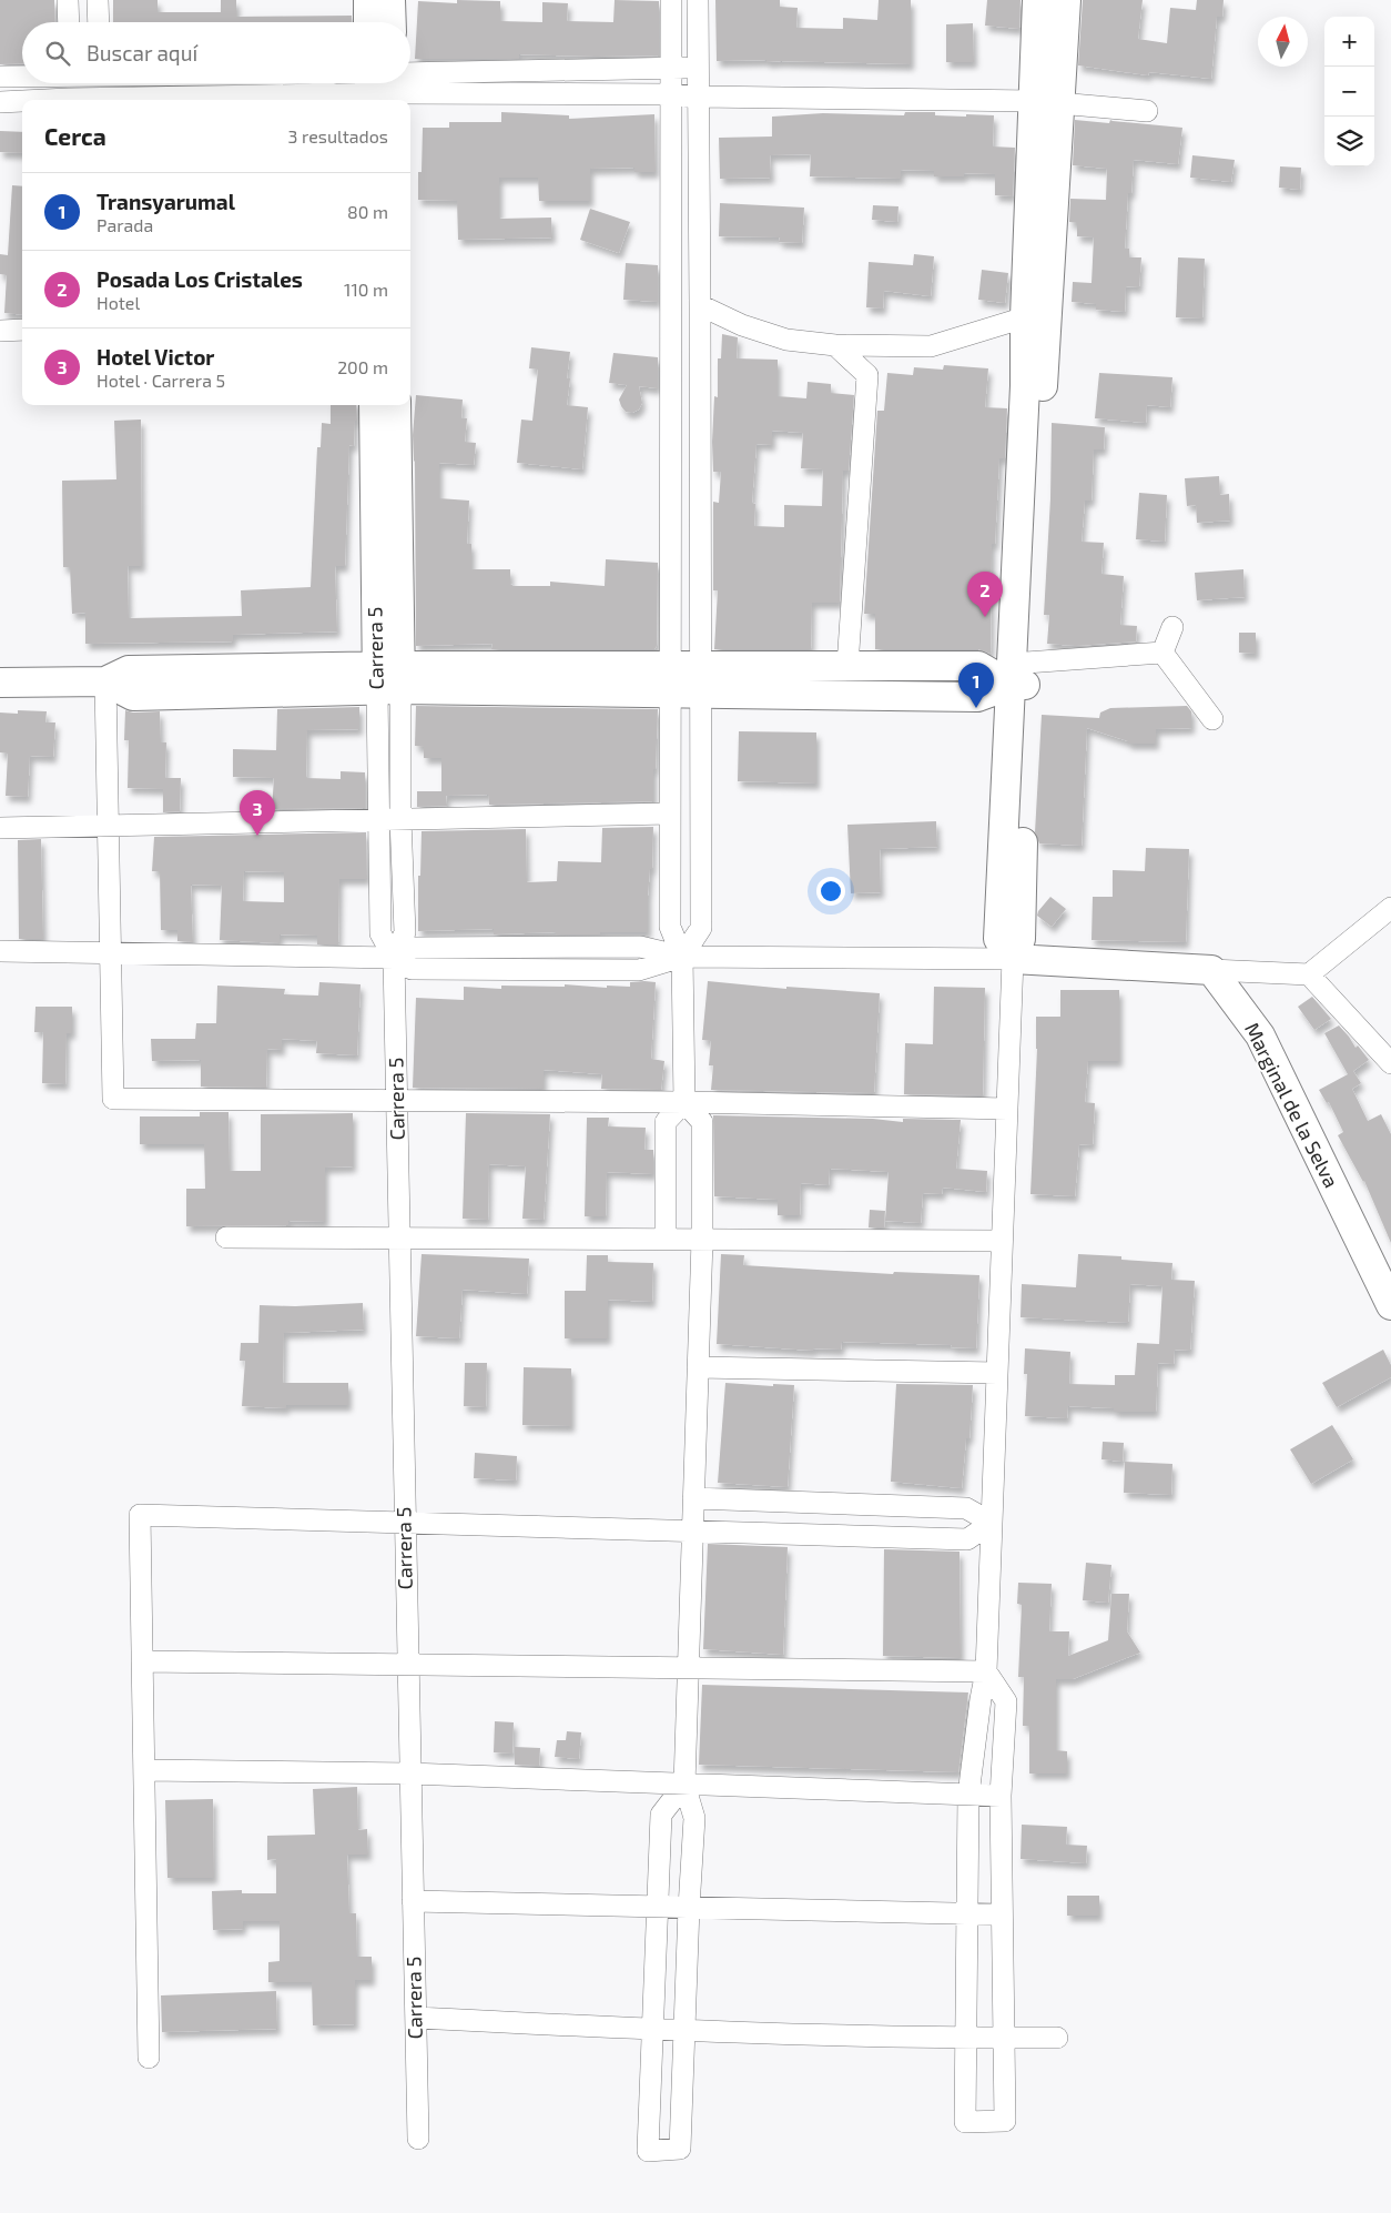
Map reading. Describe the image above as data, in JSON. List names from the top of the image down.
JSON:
{
  "streets": {
    "street": ["Carrera 5", "Marginal de la Selva"]
  },
  "north": "top",
  "page": {
    "map_buttons": ["+", "−"],
    "search": "Buscar aquí",
    "heading": ["Cerca", "3 resultados"],
    "list": [
      {
        "mark": "1",
        "name": "Transyarumal",
        "note": "Parada",
        "value": "80 m"
      },
      {
        "mark": "2",
        "name": "Posada Los Cristales",
        "note": "Hotel",
        "value": "110 m"
      },
      {
        "mark": "3",
        "name": "Hotel Victor",
        "note": "Hotel · Carrera 5",
        "value": "200 m"
      }
    ],
    "pins": ["2", "1", "3"]
  }
}
